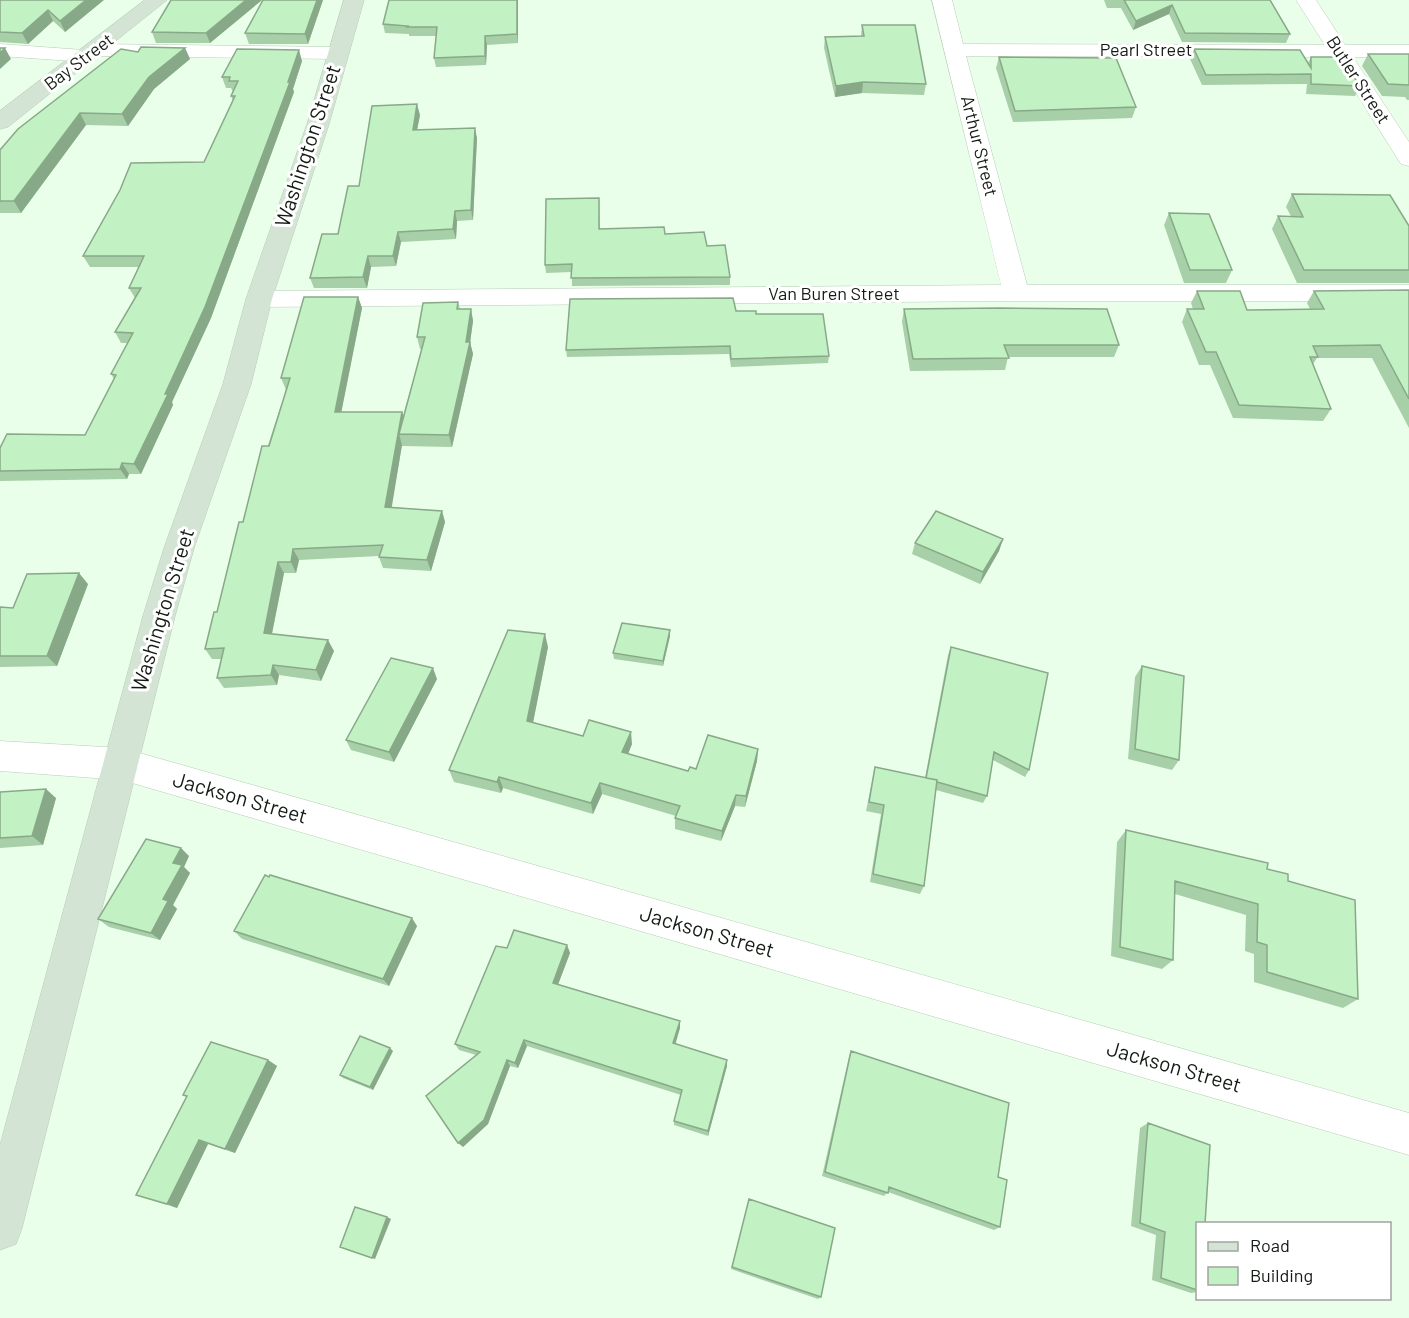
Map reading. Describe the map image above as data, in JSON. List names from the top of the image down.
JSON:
{
  "streets": {
    "street": [
      "Pearl Street",
      "Bay Street",
      "Butler Street",
      "Washington Street",
      "Arthur Street",
      "Van Buren Street",
      "Jackson Street"
    ]
  },
  "crossings": [
    ["Pearl Street", "Butler Street"],
    ["Pearl Street", "Arthur Street"],
    ["Washington Street", "Van Buren Street"],
    ["Washington Street", "Jackson Street"],
    ["Arthur Street", "Van Buren Street"]
  ],
  "legend": ["Road", "Building"]
}
